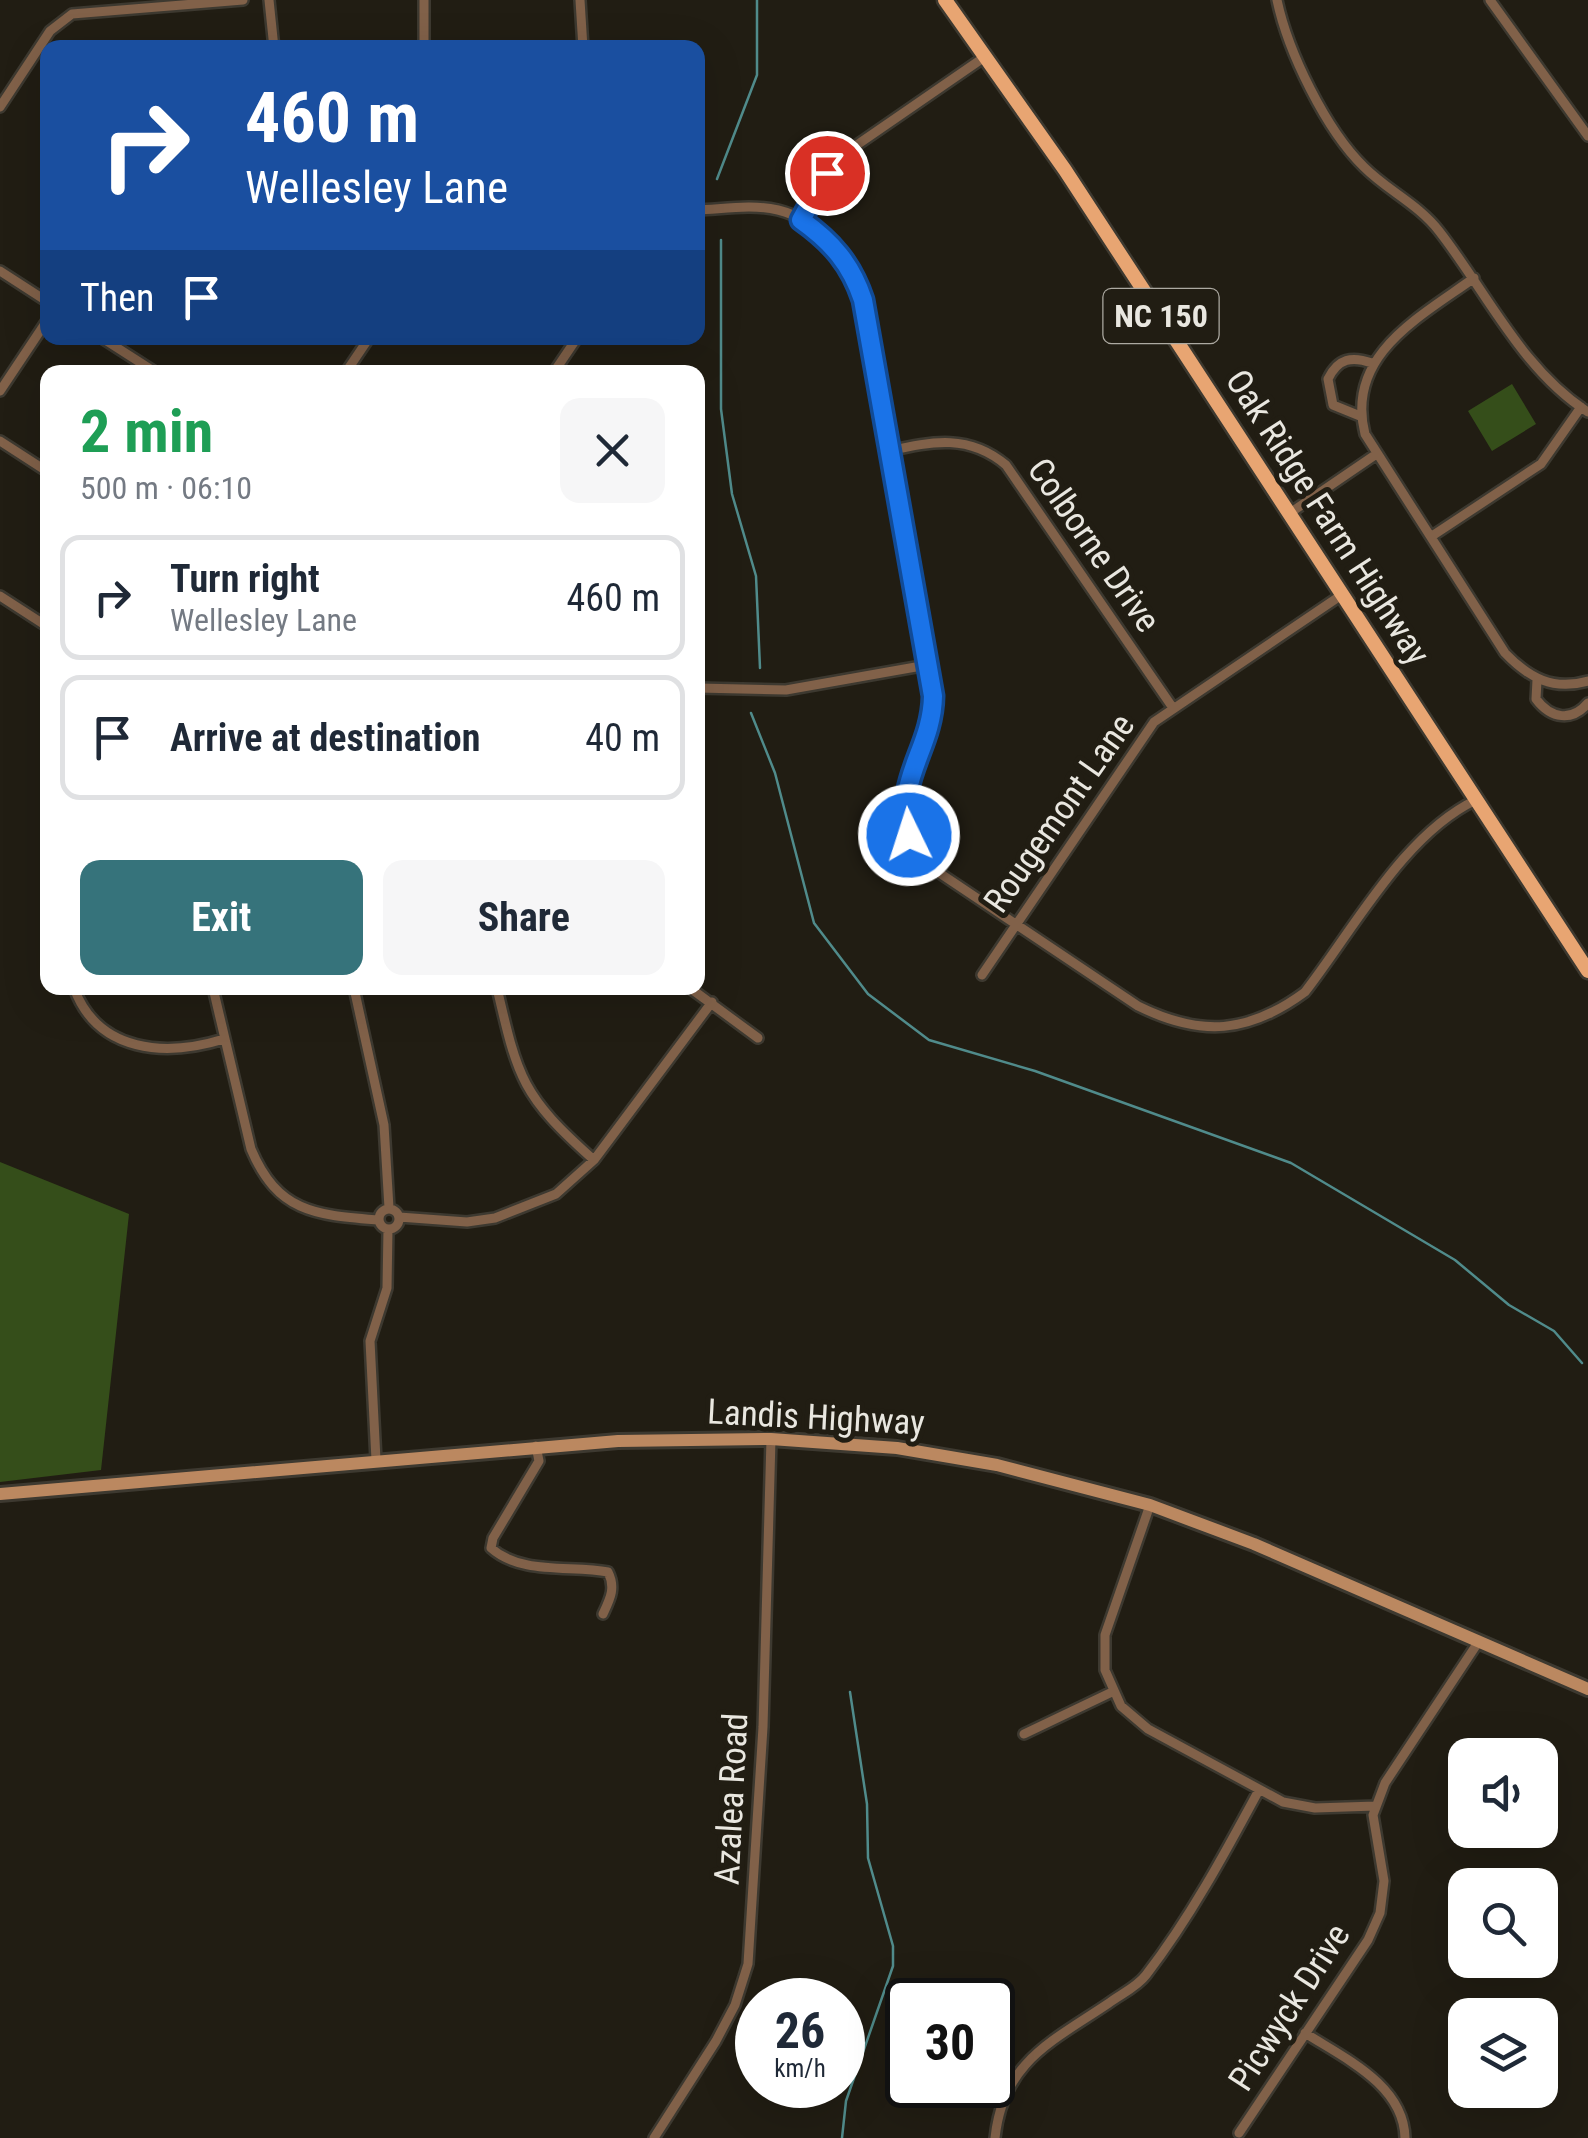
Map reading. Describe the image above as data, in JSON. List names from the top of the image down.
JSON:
{
  "streets": {
    "main road": ["NC 150", "Oak Ridge Farm Highway", "Landis Highway"],
    "street": [
      "Colborne Drive",
      "Rougemont Lane",
      "Azalea Road",
      "Picwyck Drive"
    ]
  },
  "crossings": [
    ["Oak Ridge Farm Highway", "Rougemont Lane"],
    ["Colborne Drive", "Rougemont Lane"],
    ["Landis Highway", "Azalea Road"]
  ],
  "page": {
    "turn": ["460 m", "Wellesley Lane"],
    "then": "Then",
    "heading": ["2 min", "500 m · 06:10"],
    "list": [
      {
        "name": "Turn right",
        "note": "Wellesley Lane",
        "value": "460 m"
      },
      {
        "name": "Arrive at destination",
        "value": "40 m"
      }
    ],
    "buttons": ["Exit", "Share"],
    "speed": "26 km/h",
    "limit": "30"
  }
}
